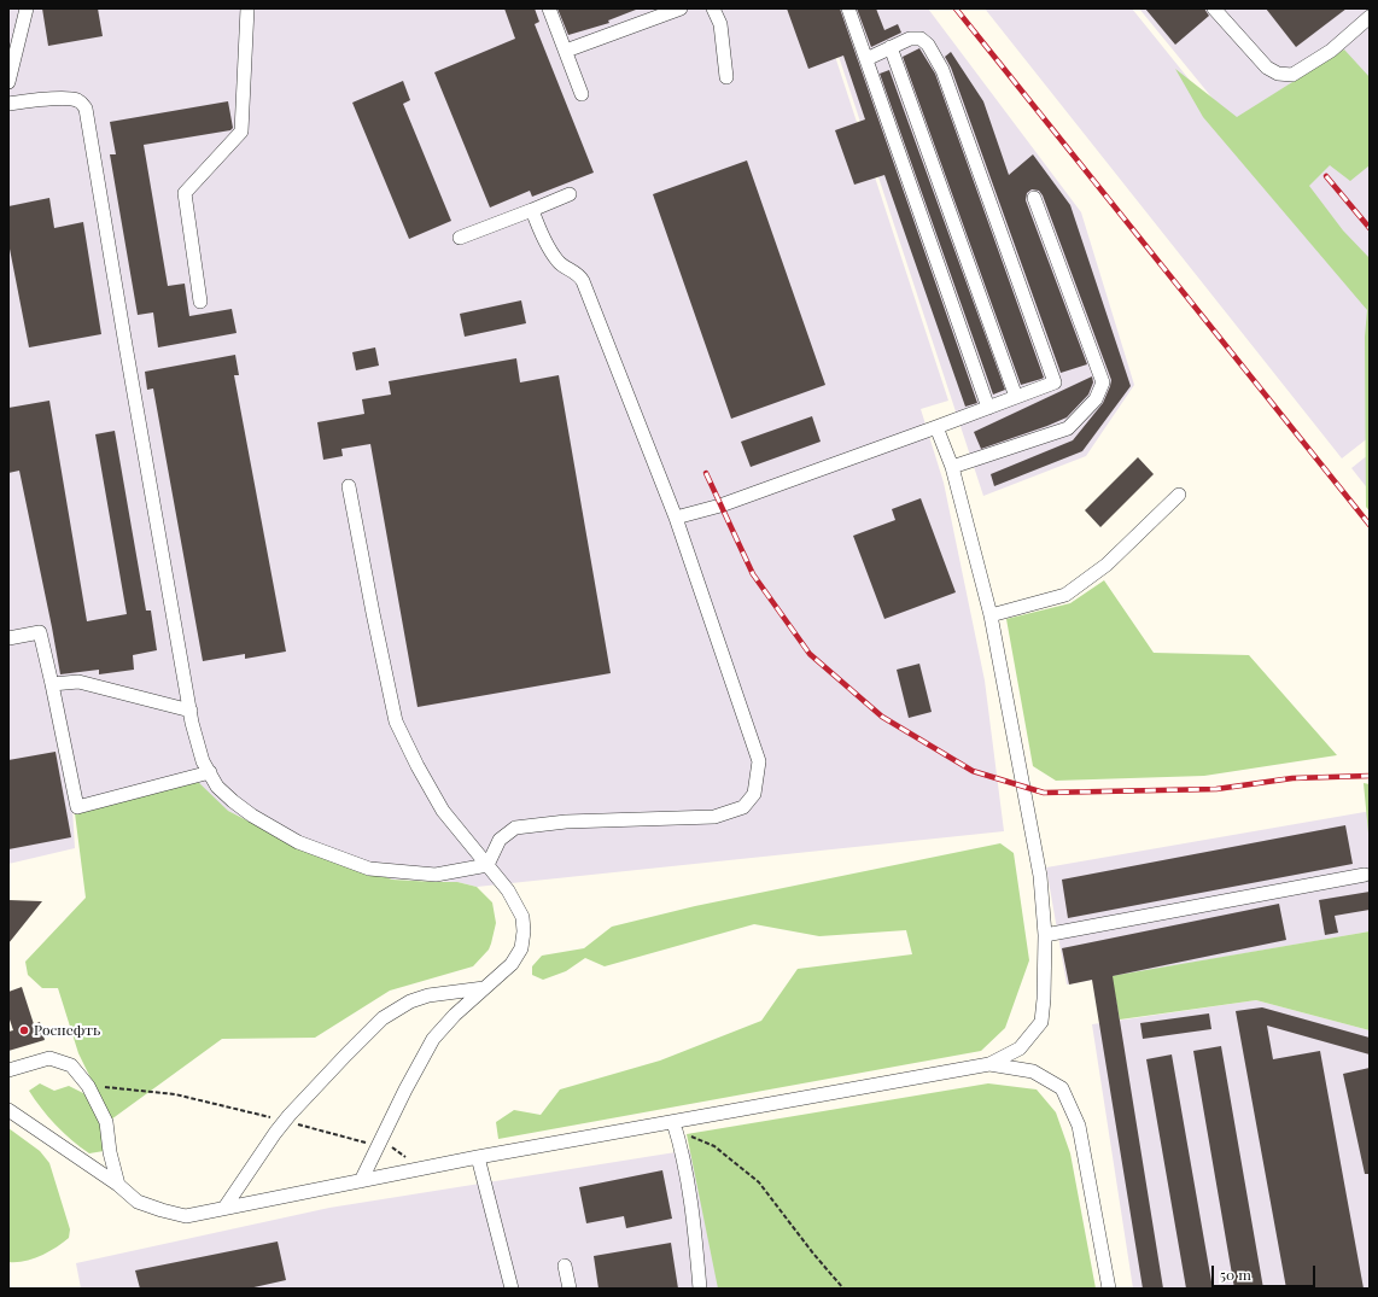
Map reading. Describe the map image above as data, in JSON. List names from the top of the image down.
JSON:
{
  "places": ["Роснефть"],
  "scale_bar": "50 m"
}
